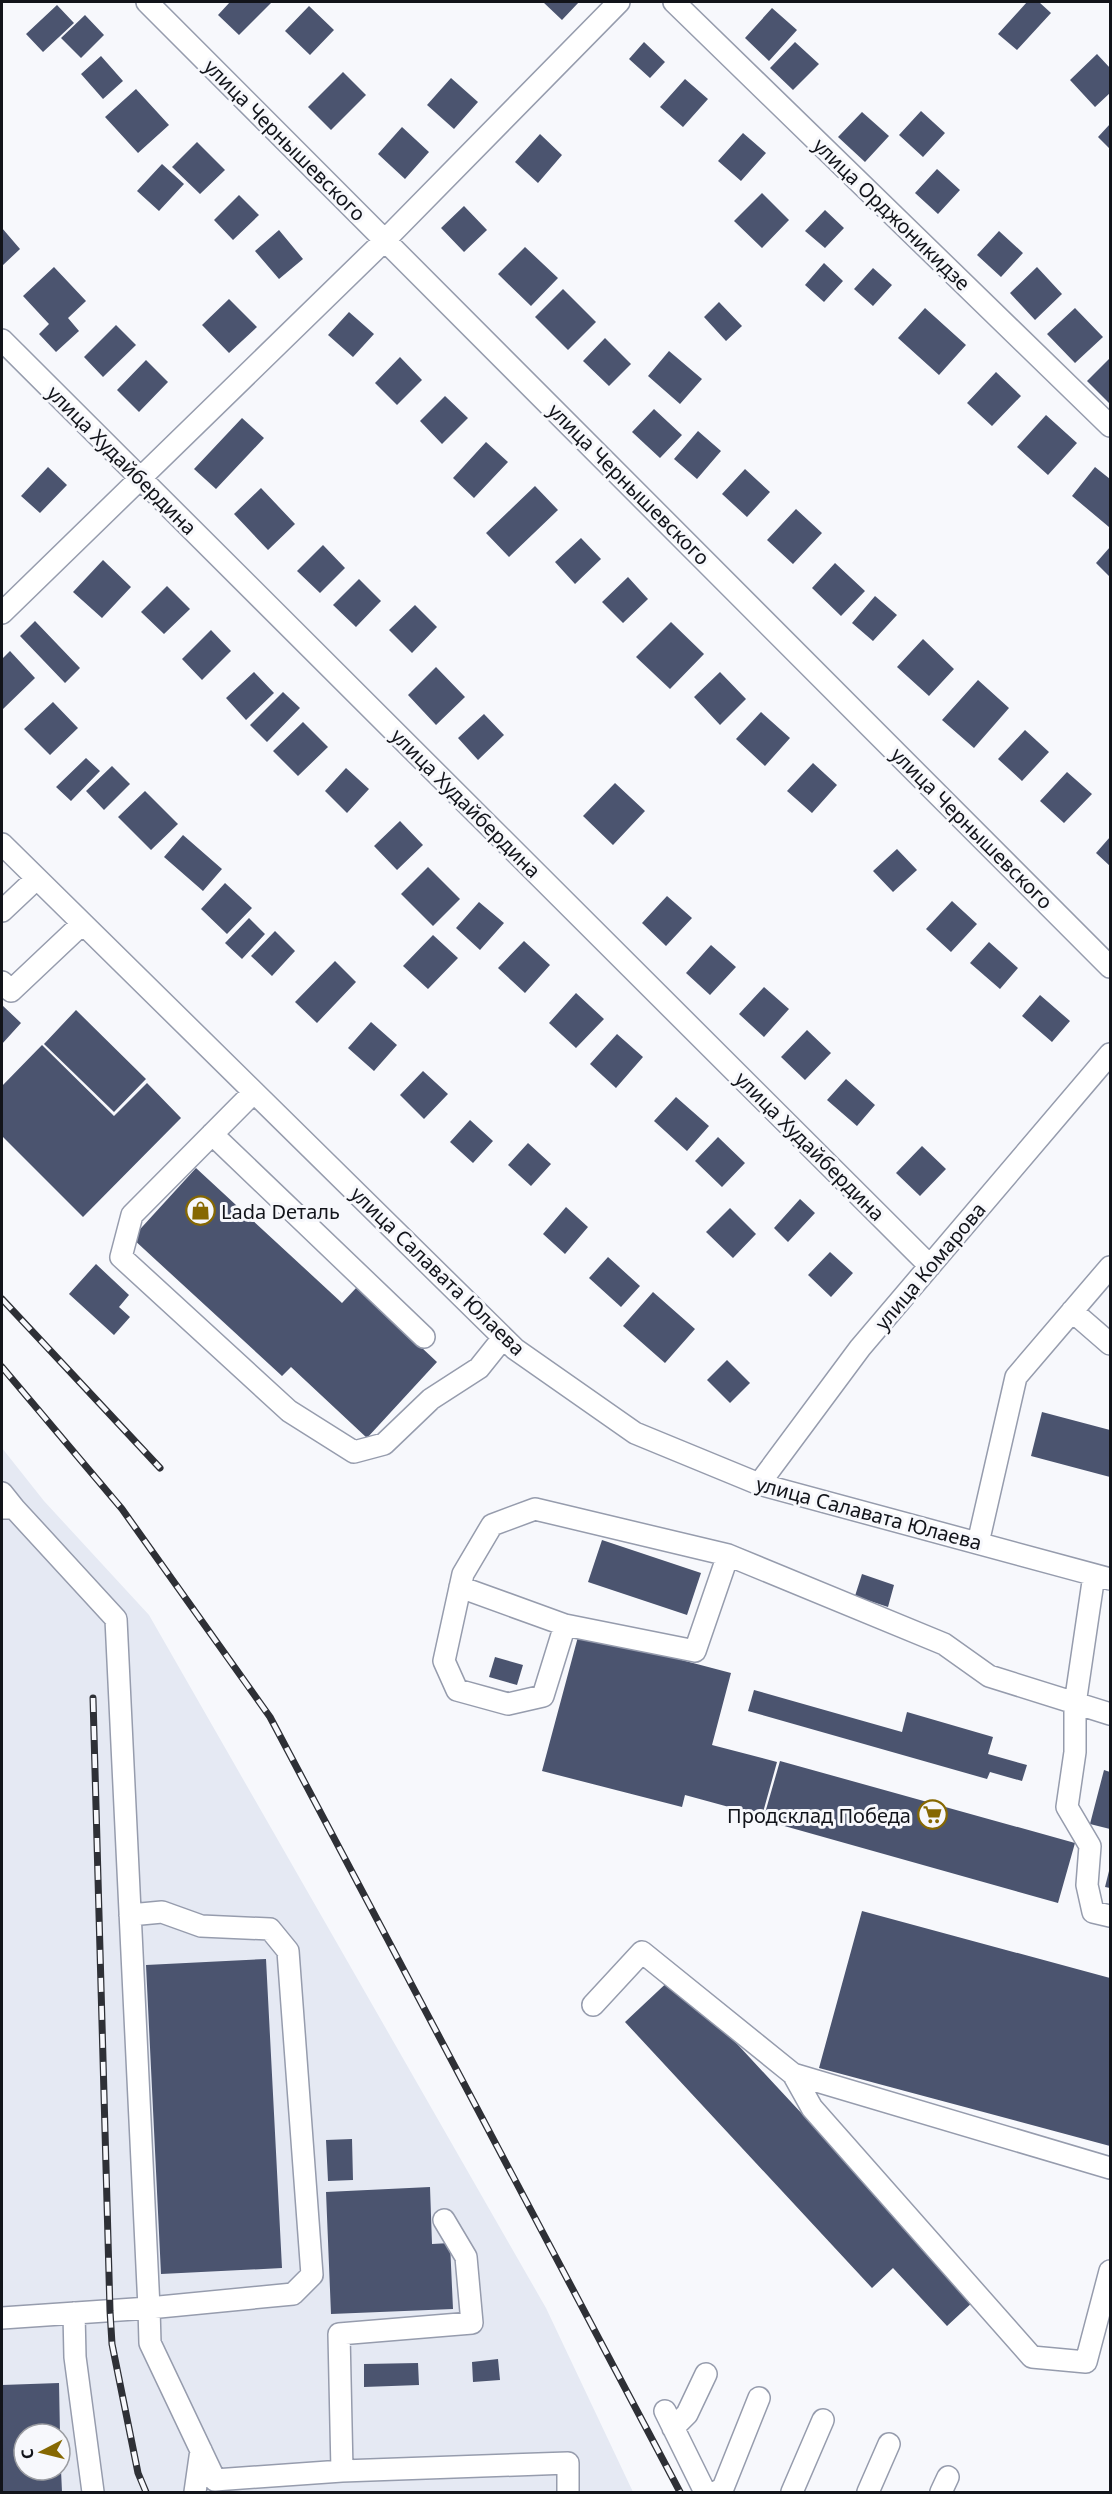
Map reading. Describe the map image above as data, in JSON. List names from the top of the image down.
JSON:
{
  "streets": {
    "street": [
      "улица Чернышевского",
      "улица Орджоникидзе",
      "улица Худайбердина",
      "улица Комарова",
      "улица Салавата Юлаева"
    ]
  },
  "crossings": [
    ["улица Худайбердина", "улица Комарова"],
    ["улица Комарова", "улица Салавата Юлаева"]
  ],
  "places": {
    "shop": ["Lada Dеталь"],
    "supermarket": ["Продсклад Победа"]
  },
  "north": "left"
}
